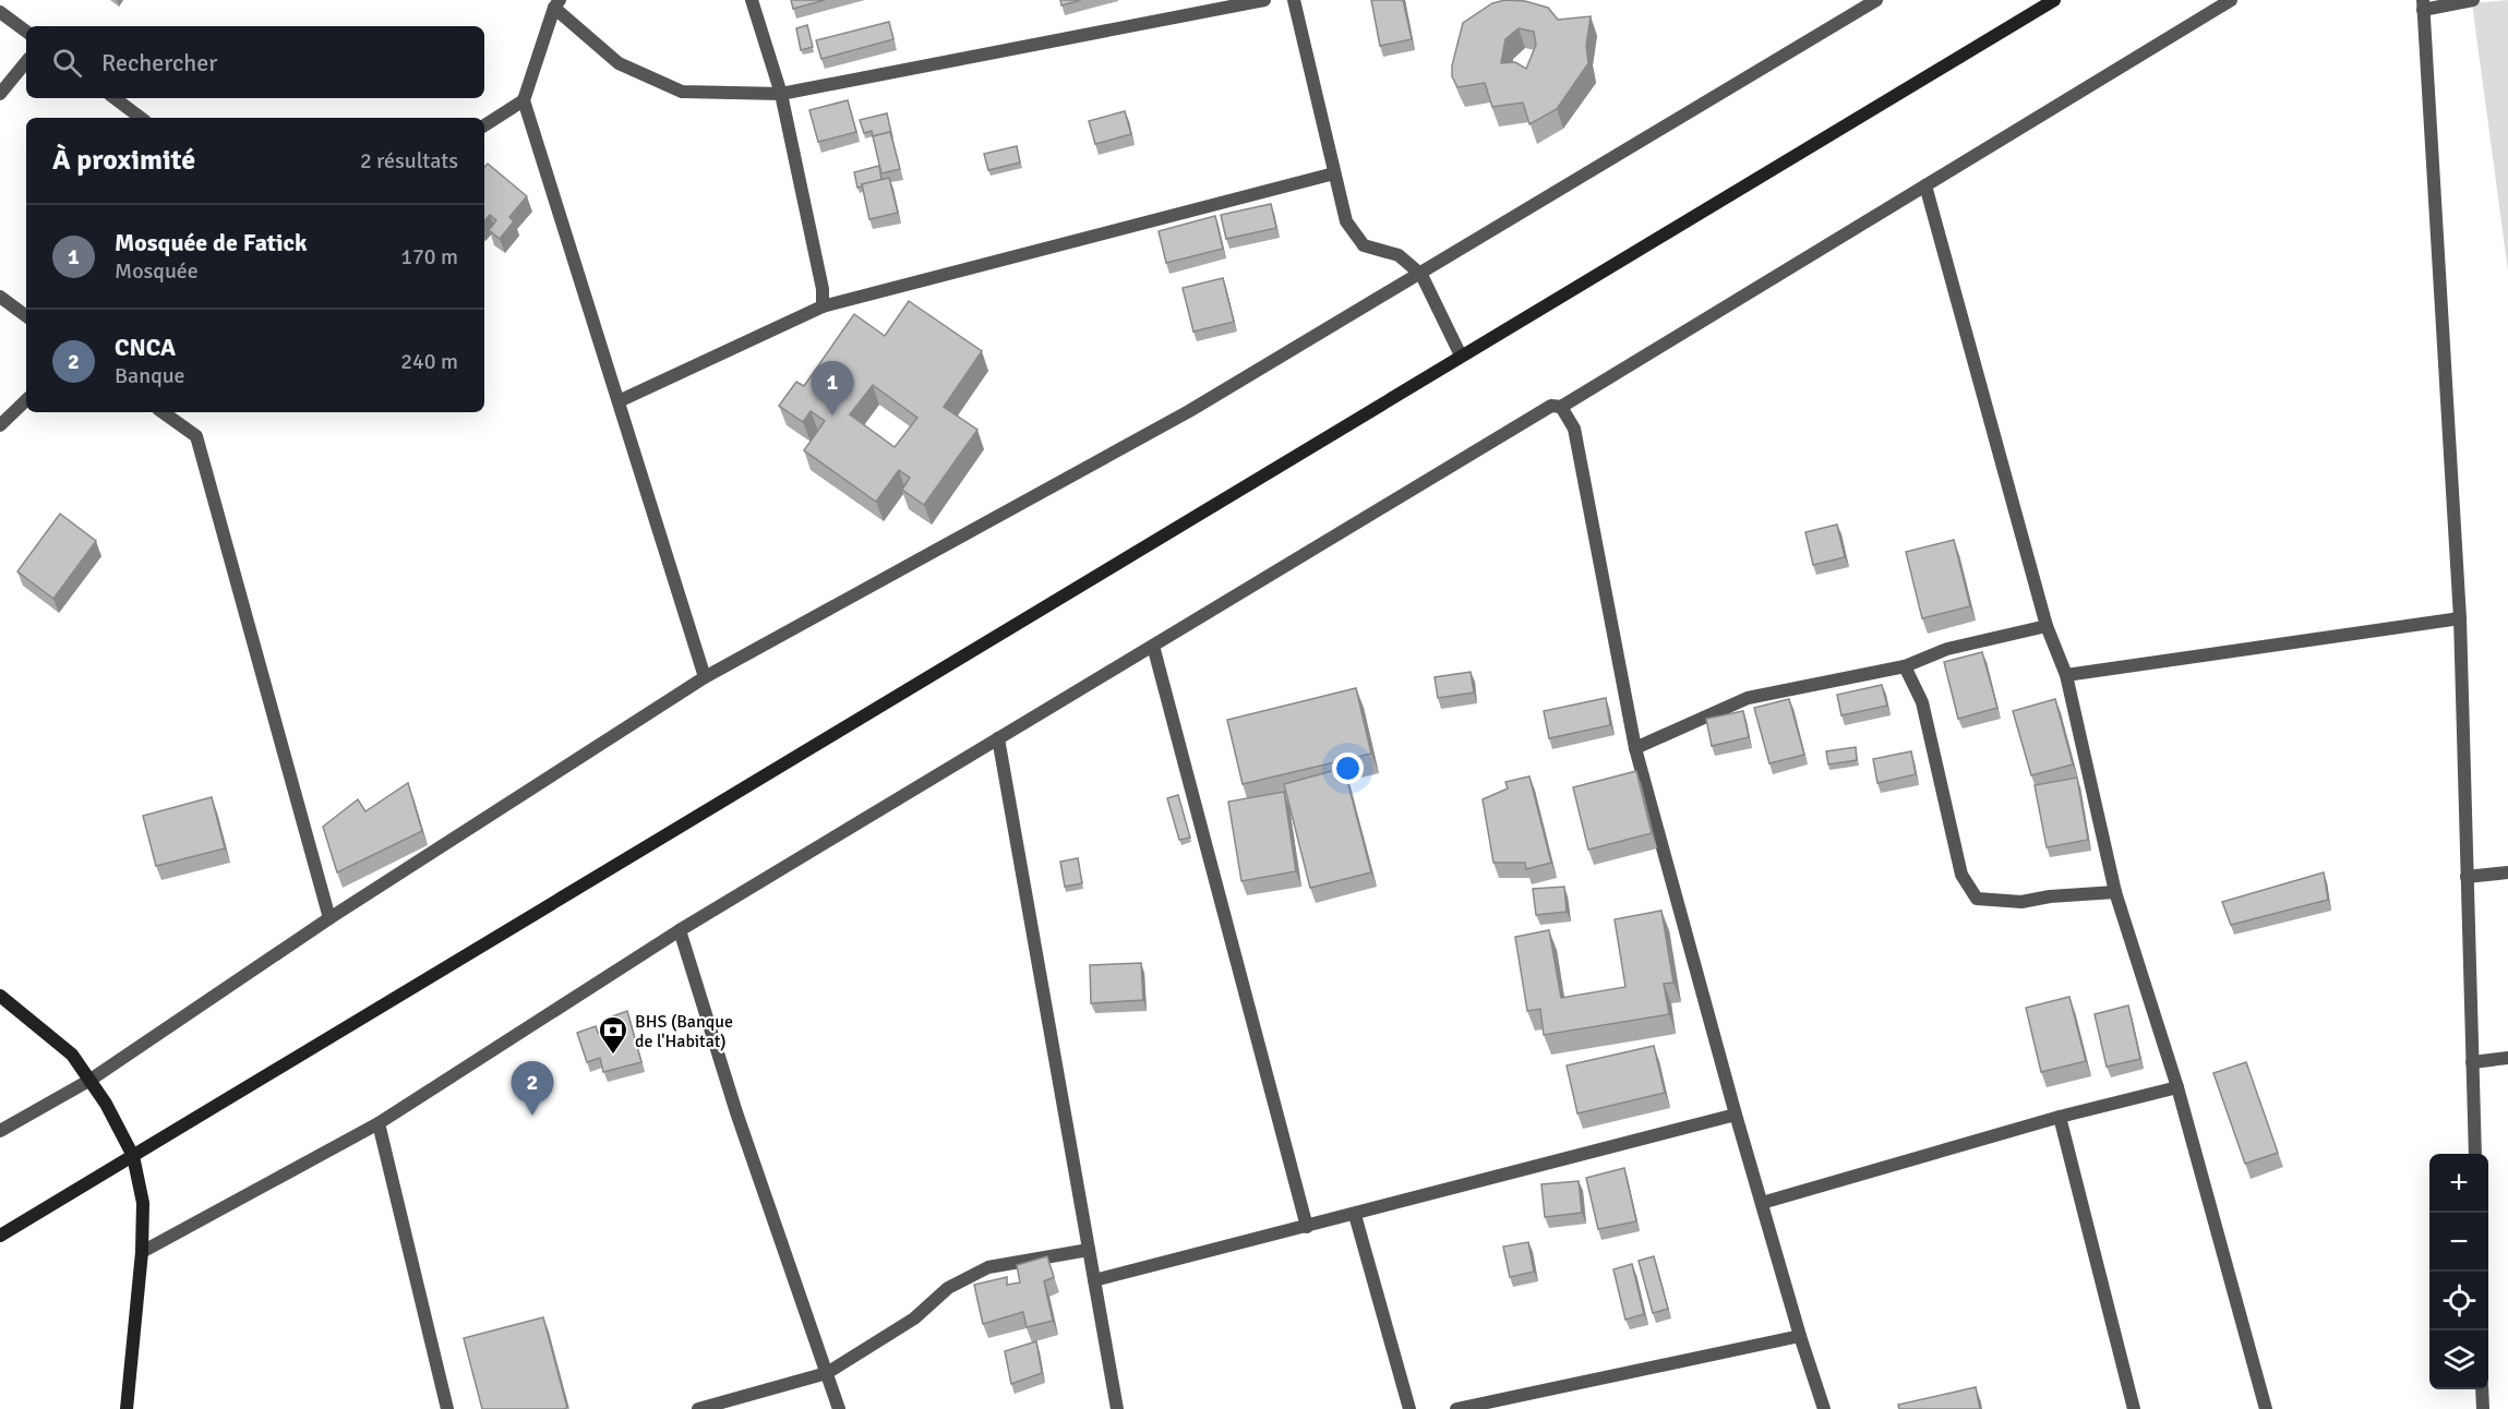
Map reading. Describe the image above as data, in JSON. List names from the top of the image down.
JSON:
{
  "places": {
    "bank": ["BHS (Banque de l'Habitat)"]
  },
  "page": {
    "search": "Rechercher",
    "heading": ["À proximité", "2 résultats"],
    "list": [
      {
        "mark": "1",
        "name": "Mosquée de Fatick",
        "note": "Mosquée",
        "value": "170 m"
      },
      {
        "mark": "2",
        "name": "CNCA",
        "note": "Banque",
        "value": "240 m"
      }
    ],
    "pins": ["1", "2"],
    "map_buttons": ["+", "−"]
  }
}
